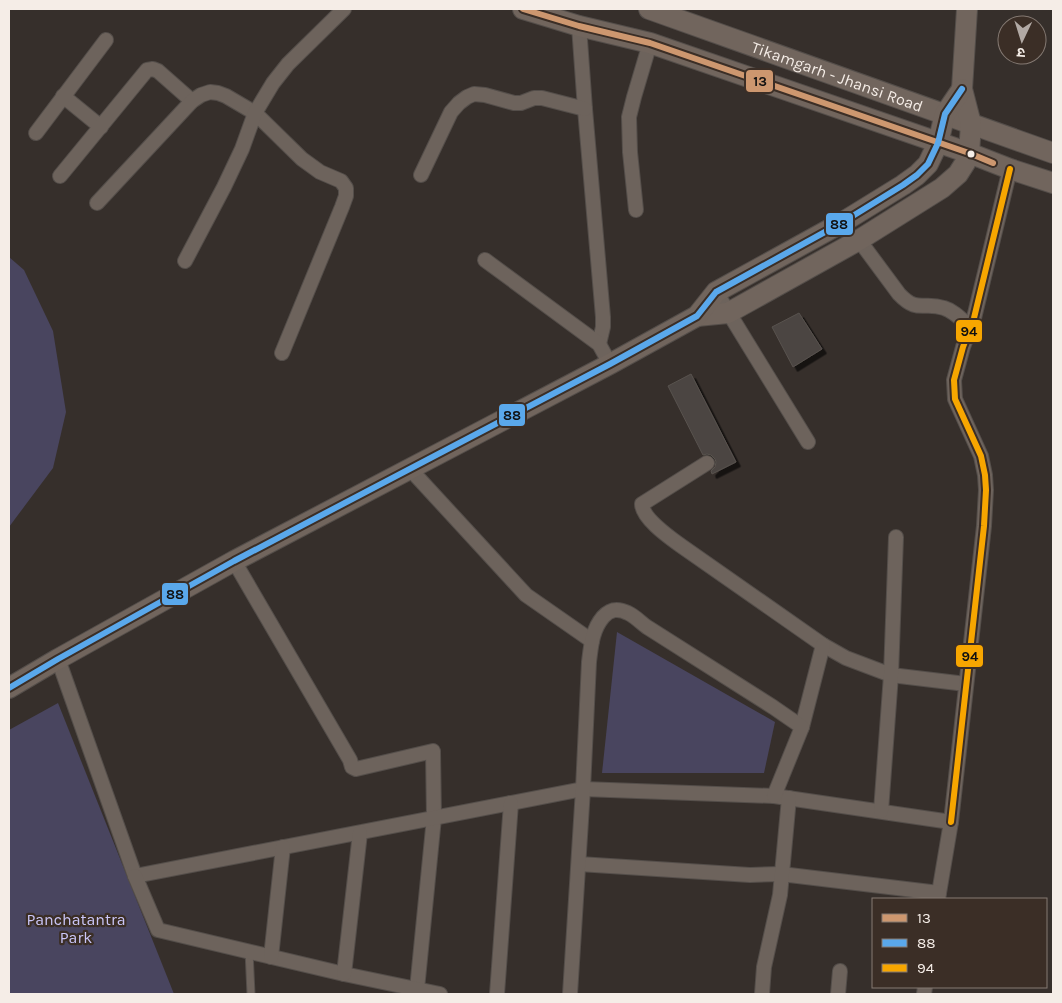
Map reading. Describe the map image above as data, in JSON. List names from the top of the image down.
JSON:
{
  "streets": {
    "street": ["Tikamgarh - Jhansi Road"]
  },
  "parks": ["Panchatantra Park"],
  "lines": ["transit line 13", "transit line 88", "transit line 94"],
  "legend": ["13", "88", "94"],
  "north": "bottom"
}
